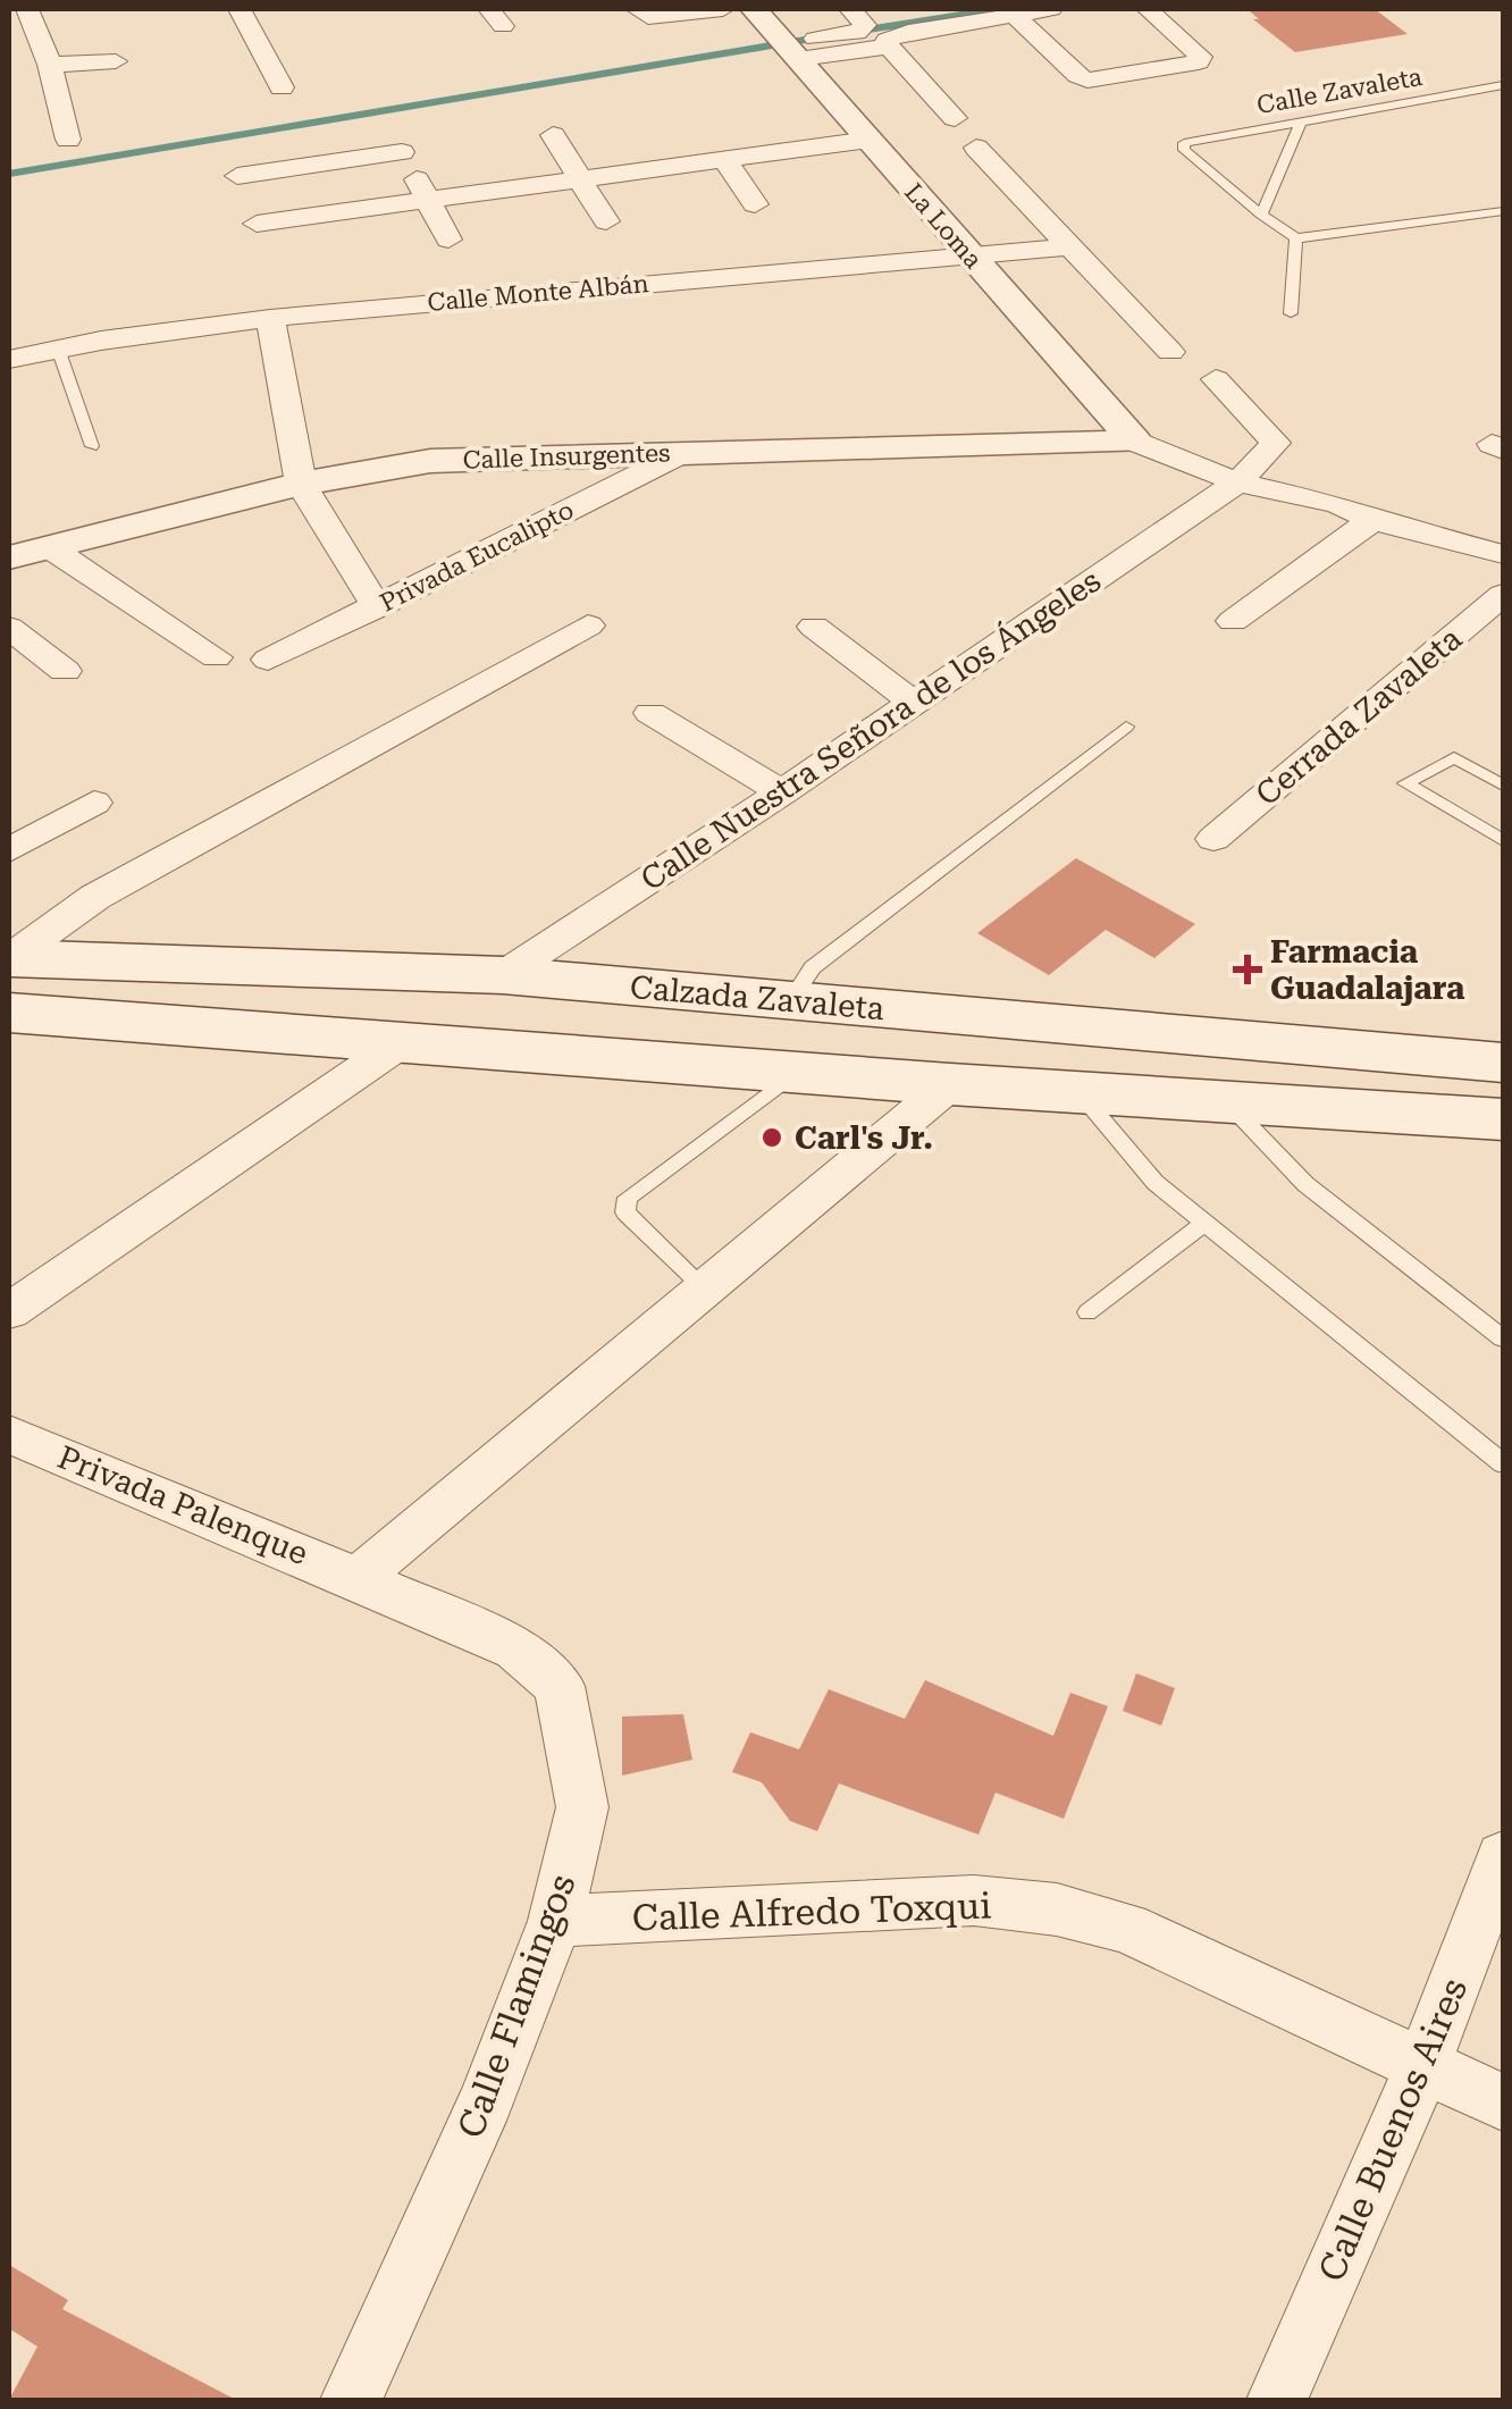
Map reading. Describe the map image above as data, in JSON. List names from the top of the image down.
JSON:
{
  "streets": {
    "main road": ["Calzada Zavaleta"],
    "street": [
      "La Loma",
      "Calle Monte Albán",
      "Calle Insurgentes",
      "Privada Eucalipto",
      "Cerrada Zavaleta",
      "Calle Nuestra Señora de los Ángeles",
      "Privada Palenque",
      "Calle Alfredo Toxqui",
      "Calle Flamingos",
      "Calle Buenos Aires"
    ],
    "lane": ["Calle Zavaleta"]
  },
  "crossings": [
    ["La Loma", "Calle Monte Albán"],
    ["La Loma", "Calle Insurgentes"],
    ["Calle Insurgentes", "Privada Eucalipto"],
    ["Calle Nuestra Señora de los Ángeles", "Calzada Zavaleta"],
    ["Privada Palenque", "Calle Flamingos"],
    ["Calle Alfredo Toxqui", "Calle Flamingos"],
    ["Calle Alfredo Toxqui", "Calle Buenos Aires"]
  ],
  "places": {
    "health": ["Farmacia Guadalajara"],
    "other": ["Carl's Jr."]
  }
}
